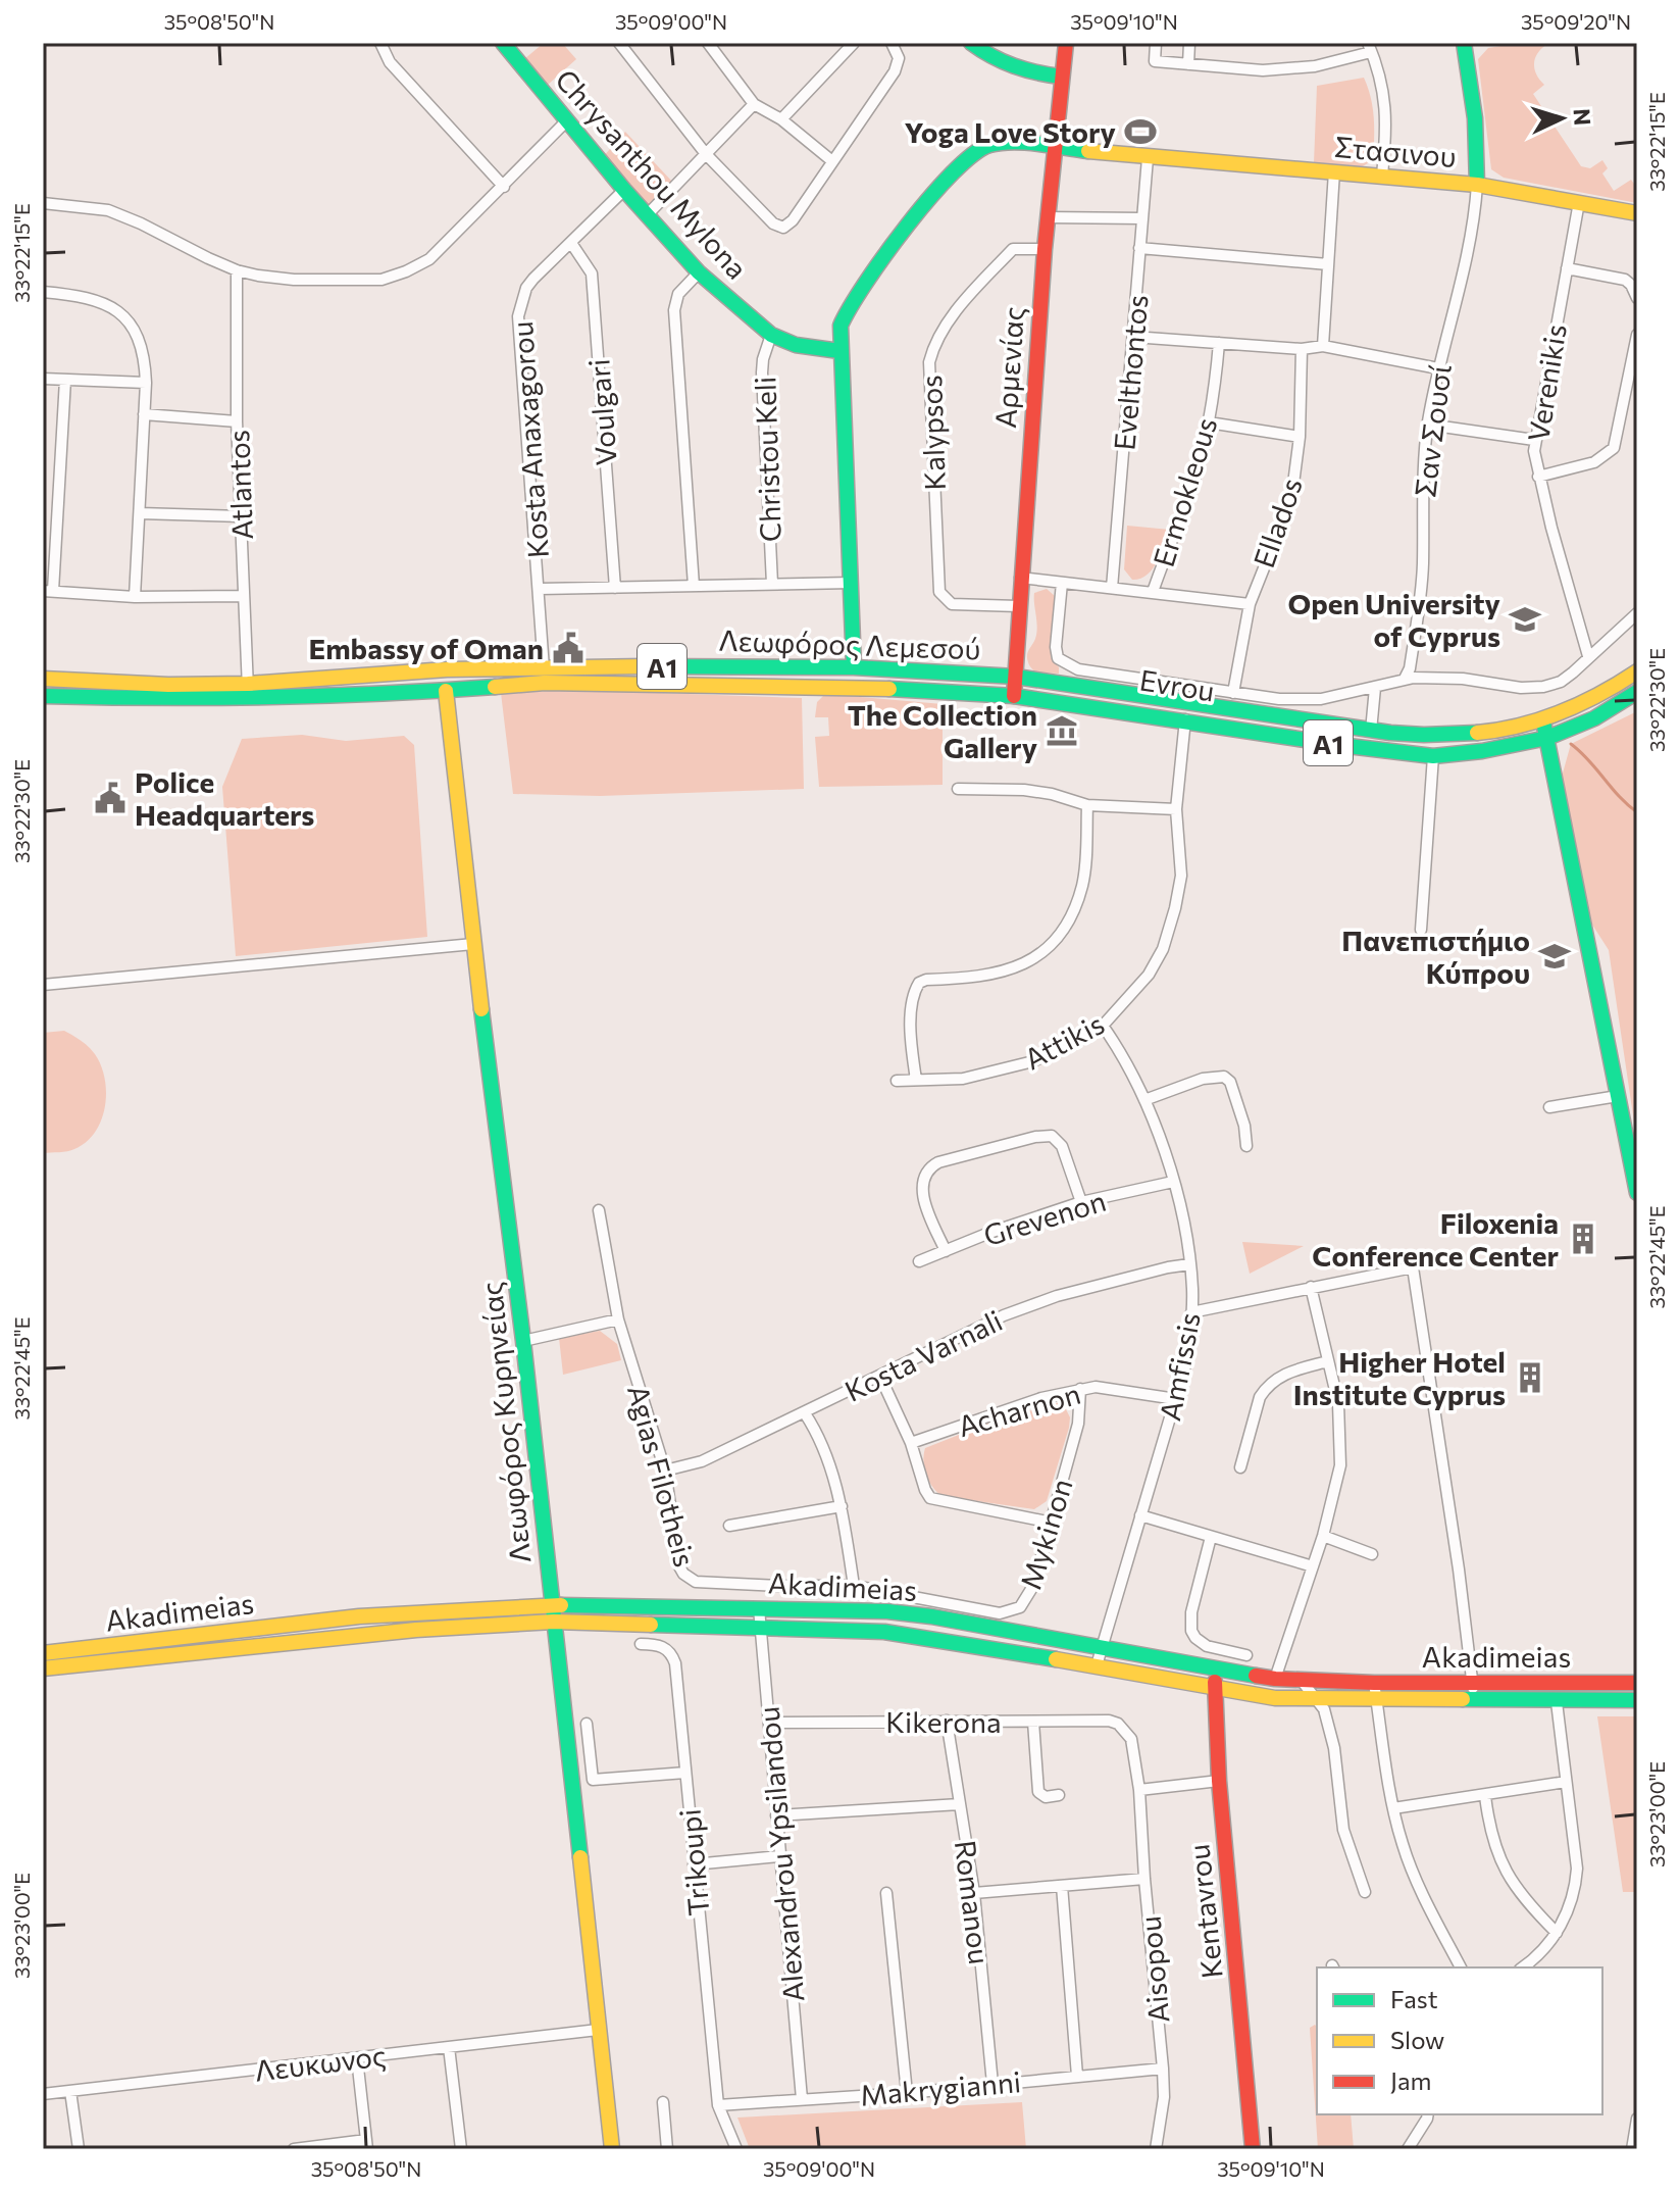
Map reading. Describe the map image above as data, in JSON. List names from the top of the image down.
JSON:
{
  "streets": {
    "main road": [
      "Στασινου",
      "Chrysanthou Mylona",
      "Αρμενίας",
      "Λεωφόρος Λεμεσού",
      "A1",
      "Λεωφόρος Κυρηνείας",
      "Akadimeias",
      "Kentavrou"
    ],
    "street": [
      "Evelthontos",
      "Verenikis",
      "Voulgari",
      "Σαν Σουσί",
      "Kalypsos",
      "Kosta Anaxagorou",
      "Christou Keli",
      "Atlantos",
      "Ermokleous",
      "Ellados",
      "Evrou",
      "Attikis",
      "Grevenon",
      "Kosta Varnali",
      "Amfissis",
      "Acharnon",
      "Agias Filotheis",
      "Mykinon",
      "Kikerona",
      "Alexandrou Ypsilandou",
      "Trikoupi",
      "Romanou",
      "Aisopou",
      "Λευκωνος",
      "Makrygianni"
    ]
  },
  "crossings": [
    ["Στασινου", "Αρμενίας"],
    ["Στασινου", "Evelthontos"],
    ["Στασινου", "Verenikis"],
    ["Στασινου", "Σαν Σουσί"],
    ["Chrysanthou Mylona", "Kosta Anaxagorou"],
    ["Chrysanthou Mylona", "Christou Keli"],
    ["Αρμενίας", "Kalypsos"],
    ["Αρμενίας", "Λεωφόρος Λεμεσού"],
    ["Verenikis", "Evrou"],
    ["Voulgari", "Kosta Anaxagorou"],
    ["Σαν Σουσί", "Evrou"],
    ["Kosta Anaxagorou", "Λεωφόρος Λεμεσού"],
    ["Atlantos", "Λεωφόρος Λεμεσού"],
    ["Ellados", "Evrou"],
    ["Λεωφόρος Λεμεσού", "Attikis"],
    ["Λεωφόρος Λεμεσού", "Λεωφόρος Κυρηνείας"],
    ["Attikis", "Amfissis"],
    ["Grevenon", "Amfissis"],
    ["Kosta Varnali", "Amfissis"],
    ["Kosta Varnali", "Agias Filotheis"],
    ["Amfissis", "Acharnon"],
    ["Amfissis", "Akadimeias"],
    ["Acharnon", "Mykinon"],
    ["Λεωφόρος Κυρηνείας", "Akadimeias"],
    ["Λεωφόρος Κυρηνείας", "Λευκωνος"],
    ["Agias Filotheis", "Mykinon"],
    ["Akadimeias", "Alexandrou Ypsilandou"],
    ["Akadimeias", "Kentavrou"],
    ["Kikerona", "Alexandrou Ypsilandou"],
    ["Kikerona", "Romanou"],
    ["Kikerona", "Aisopou"],
    ["Alexandrou Ypsilandou", "Makrygianni"],
    ["Trikoupi", "Makrygianni"],
    ["Romanou", "Makrygianni"],
    ["Aisopou", "Makrygianni"]
  ],
  "places": {
    "sports": ["Yoga Love Story"],
    "school or university": ["Open University of Cyprus", "Πανεπιστήμιο Κύπρου"],
    "public building": ["Embassy of Oman", "Police Headquarters"],
    "museum": ["The Collection Gallery"],
    "building": ["Filoxenia Conference Center", "Higher Hotel Institute Cyprus"]
  },
  "legend": ["Fast", "Slow", "Jam"],
  "north": "right",
  "coordinates": [
    "35°08'50\"N",
    "35°09'00\"N",
    "35°09'10\"N",
    "35°09'20\"N",
    "33°22'15\"E",
    "33°22'30\"E",
    "33°22'45\"E",
    "33°23'00\"E"
  ]
}
